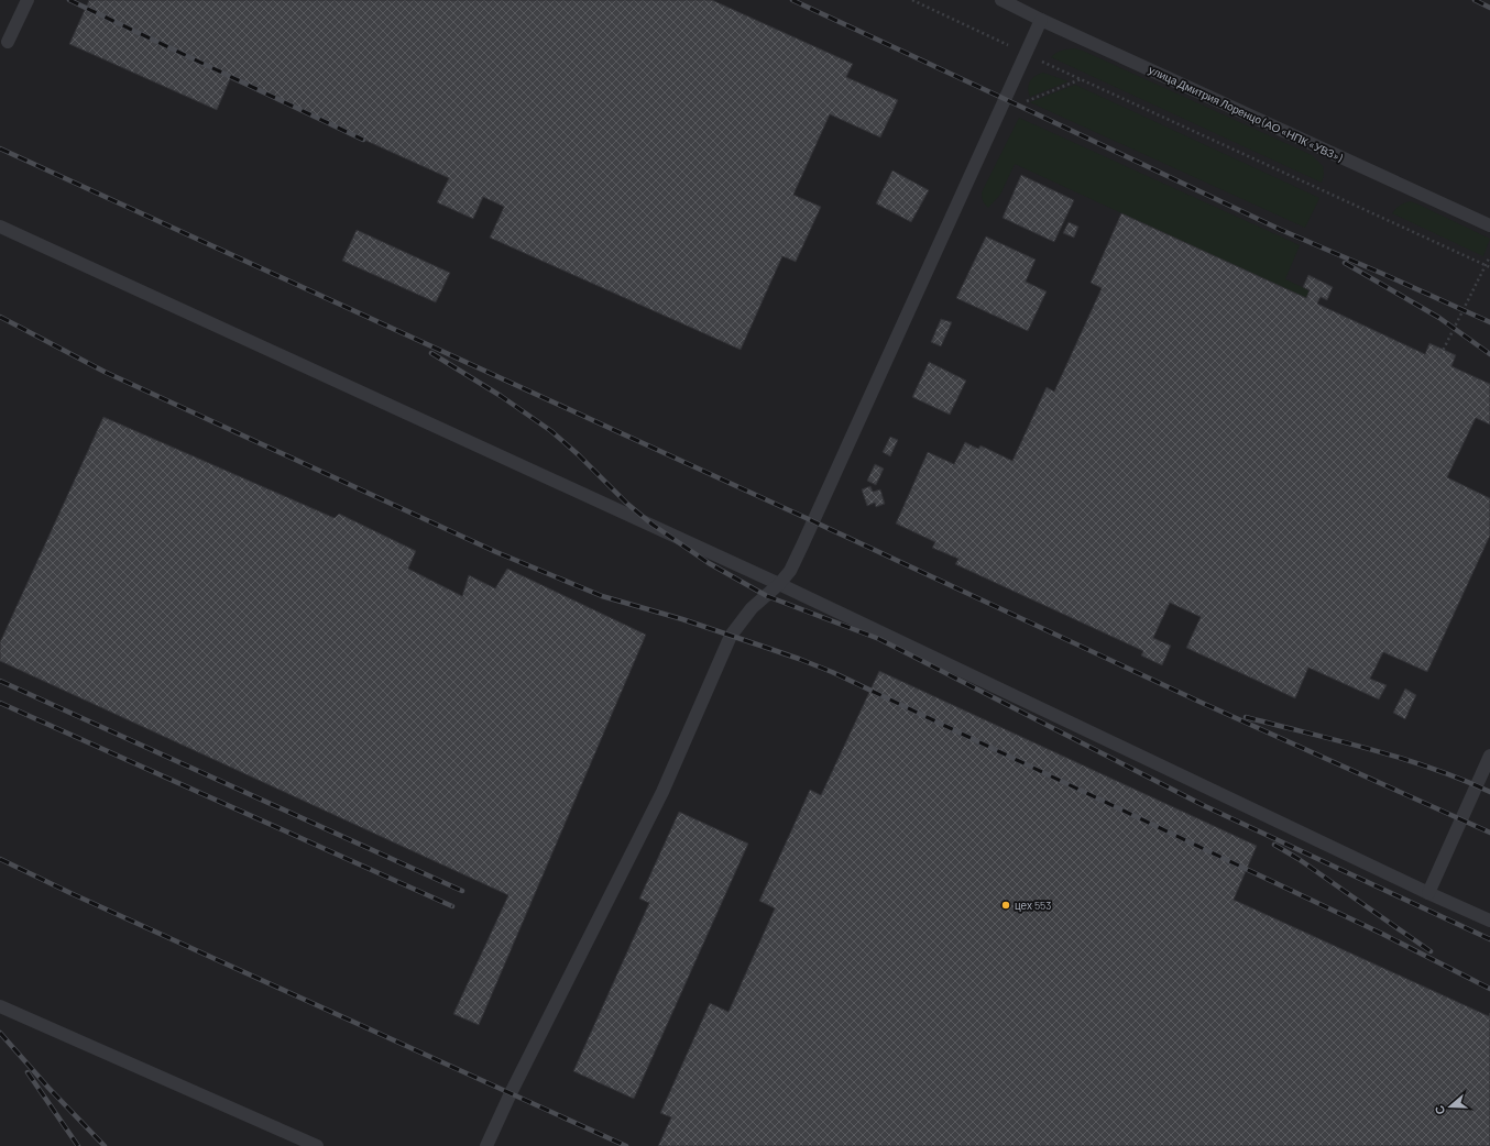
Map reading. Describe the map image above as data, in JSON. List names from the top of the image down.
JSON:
{
  "streets": {
    "lane": ["улица Дмитрия Лоренцо (АО «НПК «УВЗ»)"]
  },
  "places": ["цех 553"],
  "north": "left"
}
